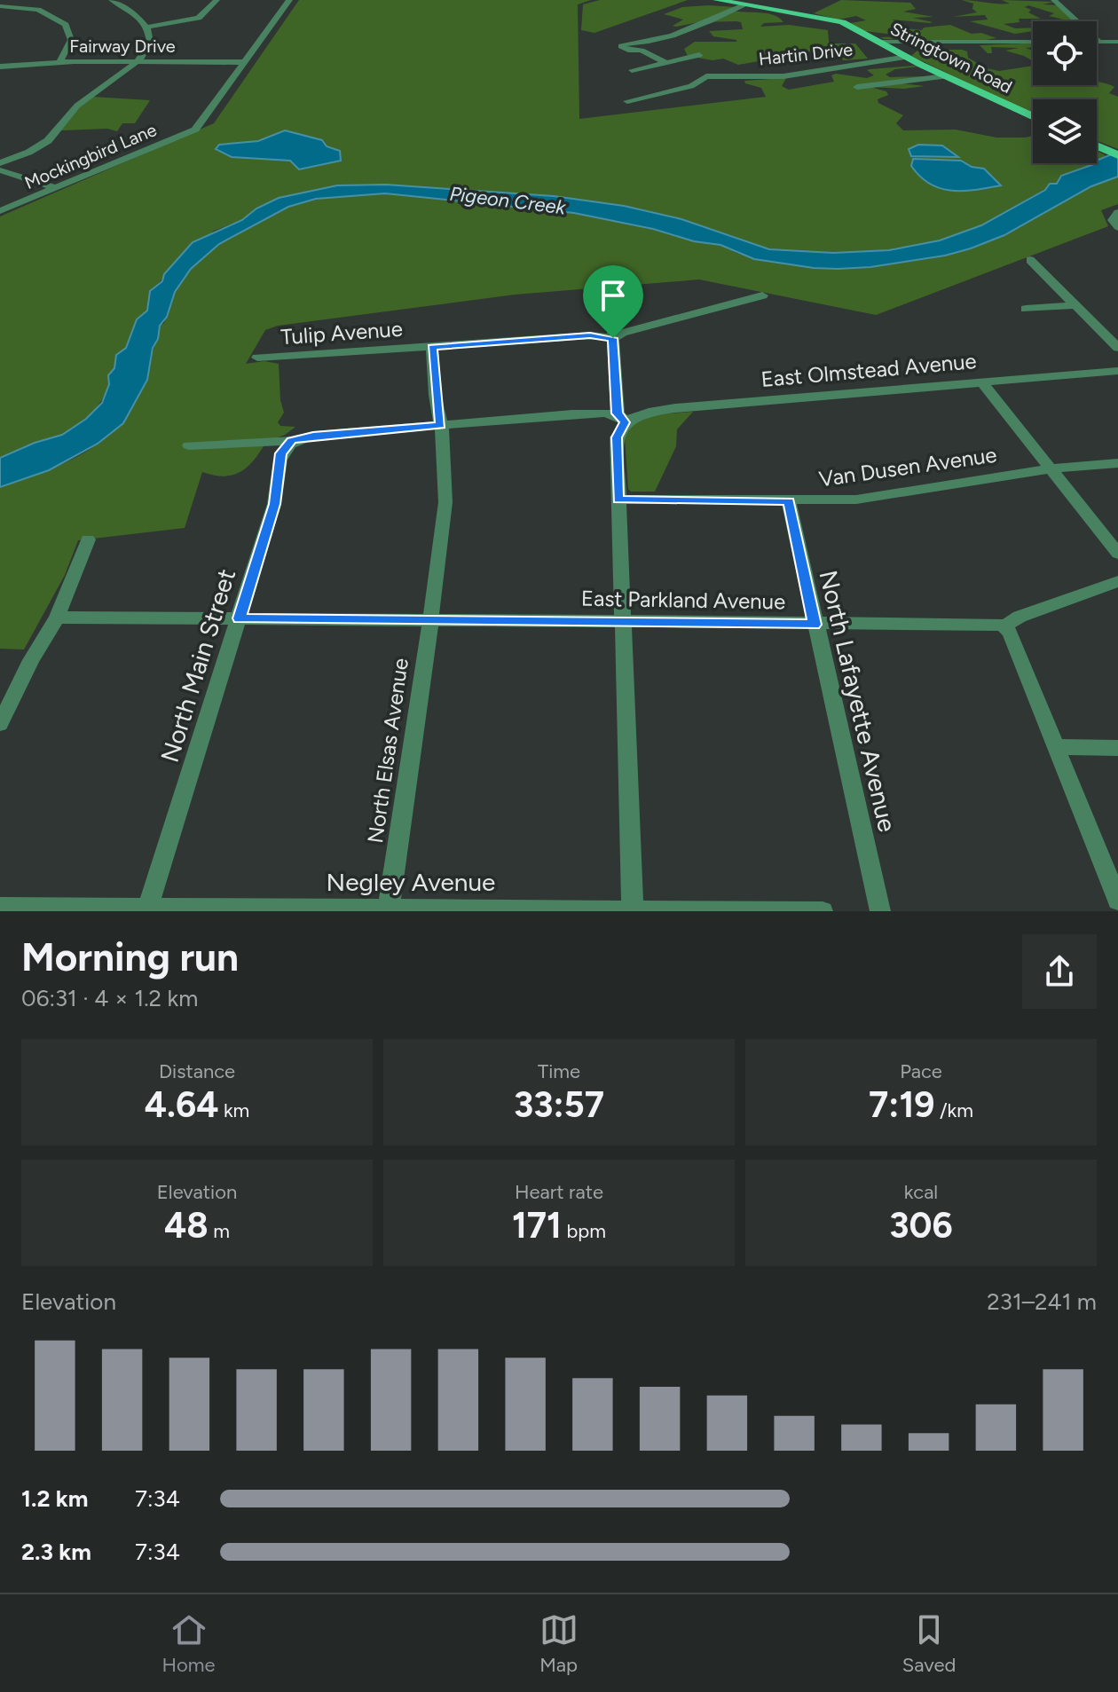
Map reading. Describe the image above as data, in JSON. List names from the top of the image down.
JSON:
{
  "streets": {
    "main road": ["Stringtown Road"],
    "street": [
      "Fairway Drive",
      "Hartin Drive",
      "Mockingbird Lane",
      "Tulip Avenue",
      "East Olmstead Avenue",
      "Van Dusen Avenue",
      "East Parkland Avenue",
      "North Main Street",
      "North Lafayette Avenue",
      "North Elsas Avenue",
      "Negley Avenue"
    ]
  },
  "crossings": [
    ["Fairway Drive", "Mockingbird Lane"],
    ["Hartin Drive", "Stringtown Road"],
    ["Tulip Avenue", "North Elsas Avenue"],
    ["East Olmstead Avenue", "North Main Street"],
    ["East Olmstead Avenue", "North Elsas Avenue"],
    ["Van Dusen Avenue", "North Lafayette Avenue"],
    ["East Parkland Avenue", "North Main Street"],
    ["East Parkland Avenue", "North Lafayette Avenue"],
    ["East Parkland Avenue", "North Elsas Avenue"],
    ["North Main Street", "Negley Avenue"],
    ["North Elsas Avenue", "Negley Avenue"]
  ],
  "water": ["Pigeon Creek"],
  "page": {
    "heading": ["Morning run", "06:31 · 4 × 1.2 km"],
    "stats": [
      ["Distance", "4.64 km"],
      ["Time", "33:57"],
      ["Pace", "7:19 /km"],
      ["Elevation", "48 m"],
      ["Heart rate", "171 bpm"],
      ["kcal", "306"]
    ],
    "chart": ["Elevation", "231–241 m"],
    "list": [
      {
        "name": "1.2 km",
        "note": "7:34"
      },
      {
        "name": "2.3 km",
        "note": "7:34"
      }
    ],
    "tabs": ["Home", "Map", "Saved"]
  }
}
